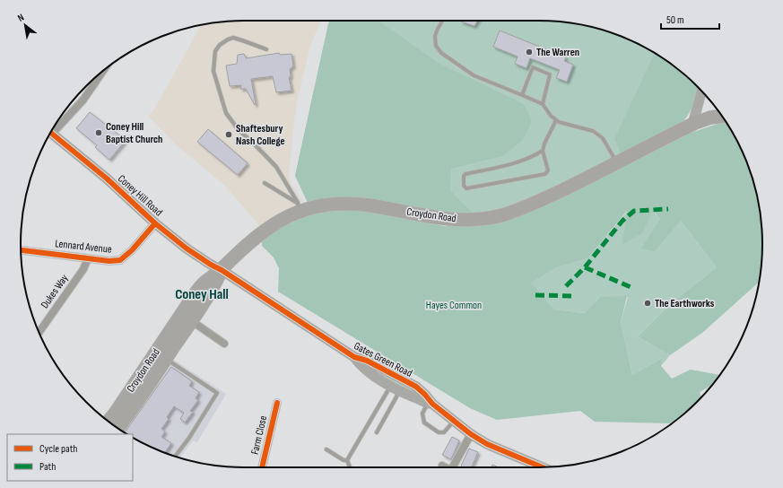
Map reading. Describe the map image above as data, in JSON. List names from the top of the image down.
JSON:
{
  "streets": {
    "highway": ["Croydon Road"],
    "street": [
      "Coney Hill Road",
      "Lennard Avenue",
      "Dukes Way",
      "Gates Green Road",
      "Farm Close"
    ]
  },
  "crossings": [
    ["Coney Hill Road", "Croydon Road"],
    ["Coney Hill Road", "Lennard Avenue"],
    ["Coney Hill Road", "Gates Green Road"],
    ["Croydon Road", "Gates Green Road"],
    ["Lennard Avenue", "Dukes Way"]
  ],
  "districts": ["Coney Hall"],
  "parks": ["Hayes Common"],
  "places": [
    "The Warren",
    "Coney Hill Baptist Church",
    "Shaftesbury Nash College",
    "The Earthworks"
  ],
  "legend": ["Cycle path", "Path"],
  "scale_bar": "50 m",
  "north": "top left"
}
